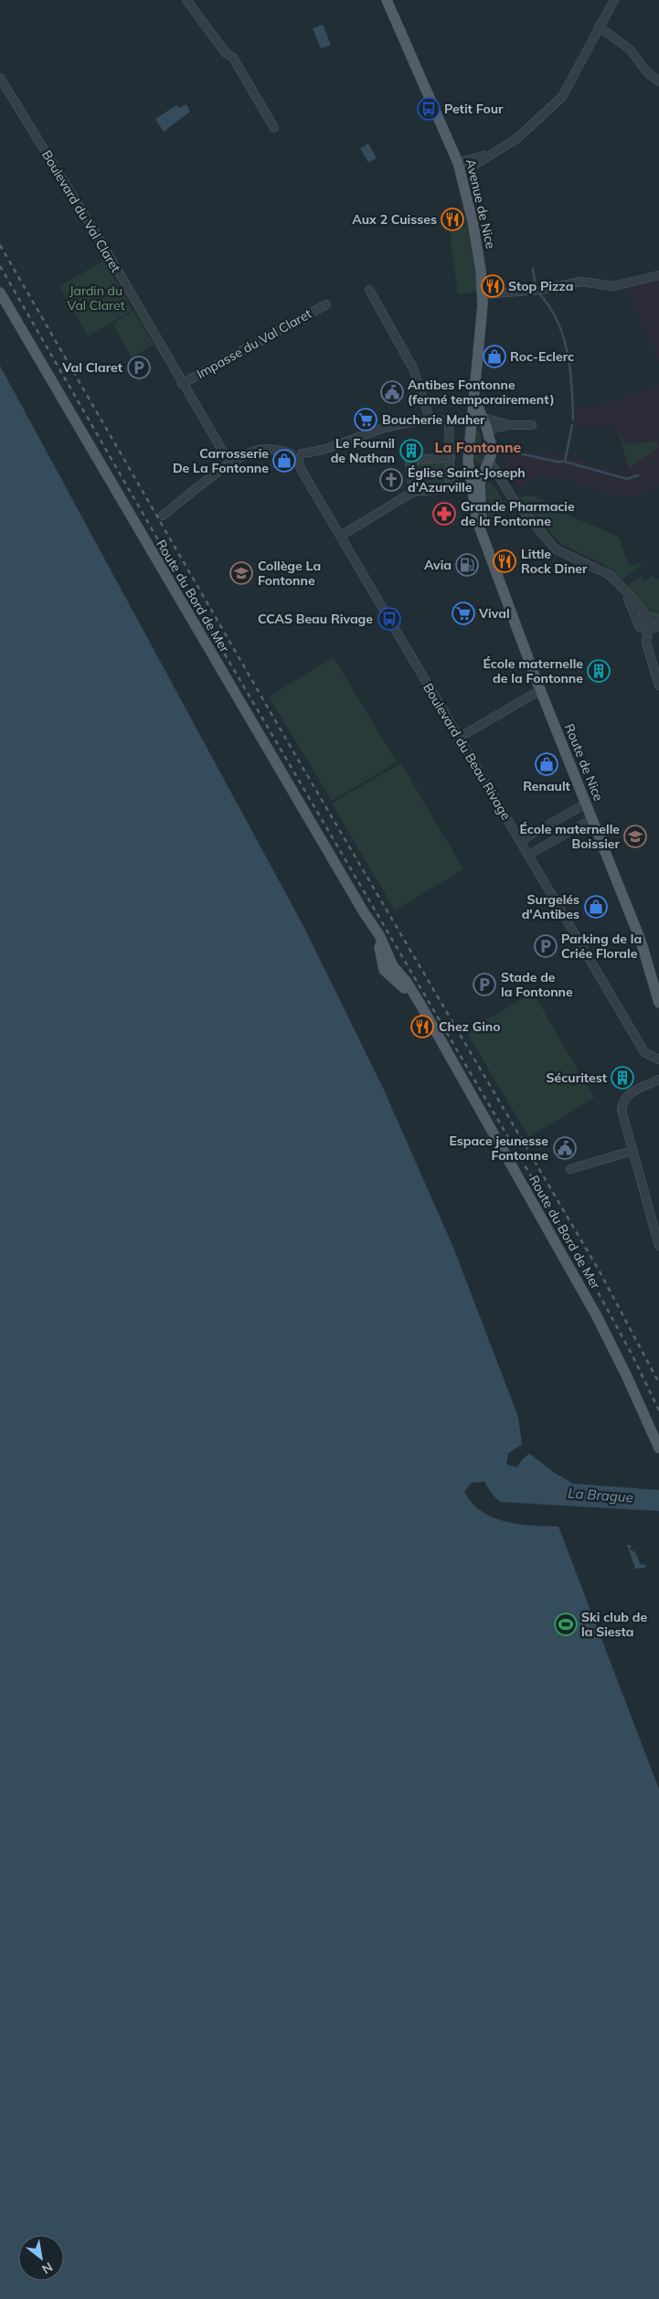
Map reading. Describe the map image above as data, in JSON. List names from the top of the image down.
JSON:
{
  "streets": {
    "main road": ["Avenue de Nice", "Route du Bord de Mer", "Route de Nice"],
    "street": ["Boulevard du Val Claret", "Impasse du Val Claret", "Boulevard du Beau Rivage"]
  },
  "crossings": [
    ["Avenue de Nice", "Route de Nice"],
    ["Boulevard du Val Claret", "Impasse du Val Claret"]
  ],
  "districts": ["La Fontonne"],
  "water": ["La Brague"],
  "parks": ["Jardin du Val Claret"],
  "places": {
    "bus stop": ["Petit Four", "CCAS Beau Rivage"],
    "restaurant": [
      "Aux 2 Cuisses",
      "Stop Pizza",
      "Little Rock Diner",
      "Chez Gino"
    ],
    "shop": [
      "Roc-Eclerc",
      "Carrosserie De La Fontonne",
      "Renault",
      "Surgelés d'Antibes"
    ],
    "parking": ["Val Claret", "Parking de la Criée Florale", "Stade de la Fontonne"],
    "public building": ["Antibes Fontonne (fermé temporairement)", "Espace jeunesse Fontonne"],
    "supermarket": ["Boucherie Maher", "Vival"],
    "building": ["Le Fournil de Nathan", "École maternelle de la Fontonne", "Sécuritest"],
    "church": ["Église Saint-Joseph d'Azurville"],
    "pharmacy": ["Grande Pharmacie de la Fontonne"],
    "fuel station": ["Avia"],
    "school or university": ["Collège La Fontonne", "École maternelle Boissier"],
    "sports": ["Ski club de la Siesta"]
  },
  "north": "bottom right"
}
